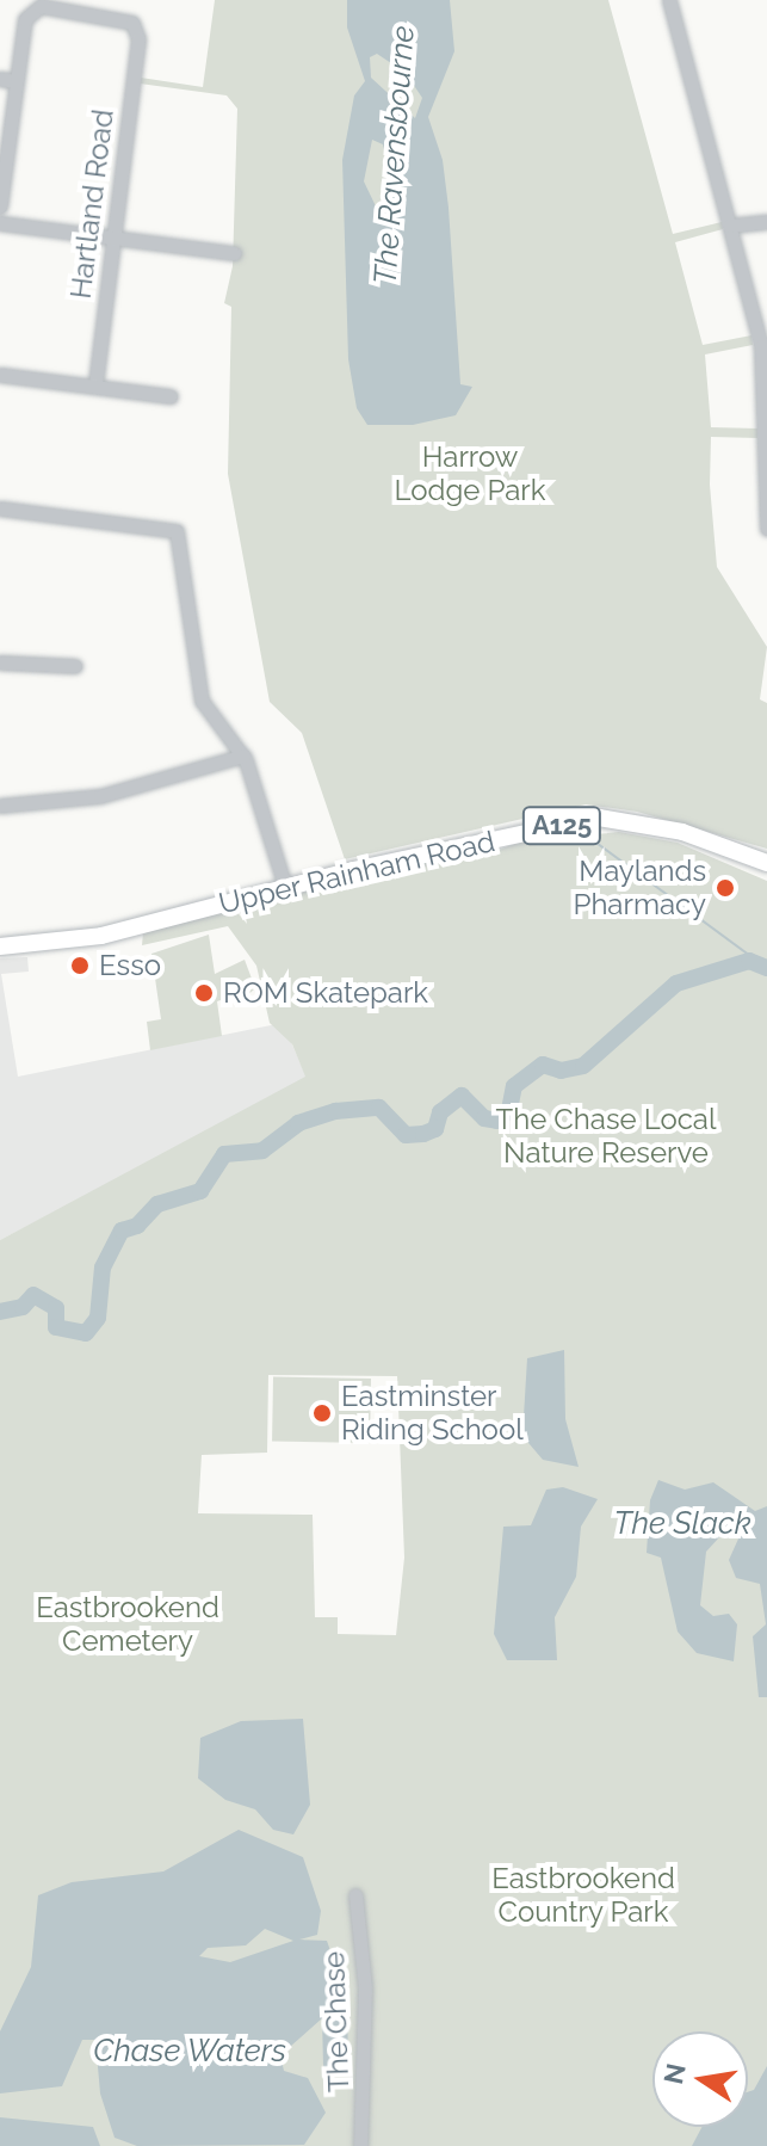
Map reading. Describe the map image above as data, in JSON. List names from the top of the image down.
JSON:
{
  "streets": {
    "main road": ["A125", "Upper Rainham Road"],
    "street": ["Hartland Road", "The Chase"]
  },
  "water": ["The Ravensbourne", "The Slack", "Chase Waters"],
  "parks": [
    "Harrow Lodge Park",
    "The Chase Local Nature Reserve",
    "Eastbrookend Cemetery",
    "Eastbrookend Country Park"
  ],
  "places": [
    "Maylands Pharmacy",
    "Esso",
    "ROM Skatepark",
    "Eastminster Riding School"
  ],
  "north": "left"
}
